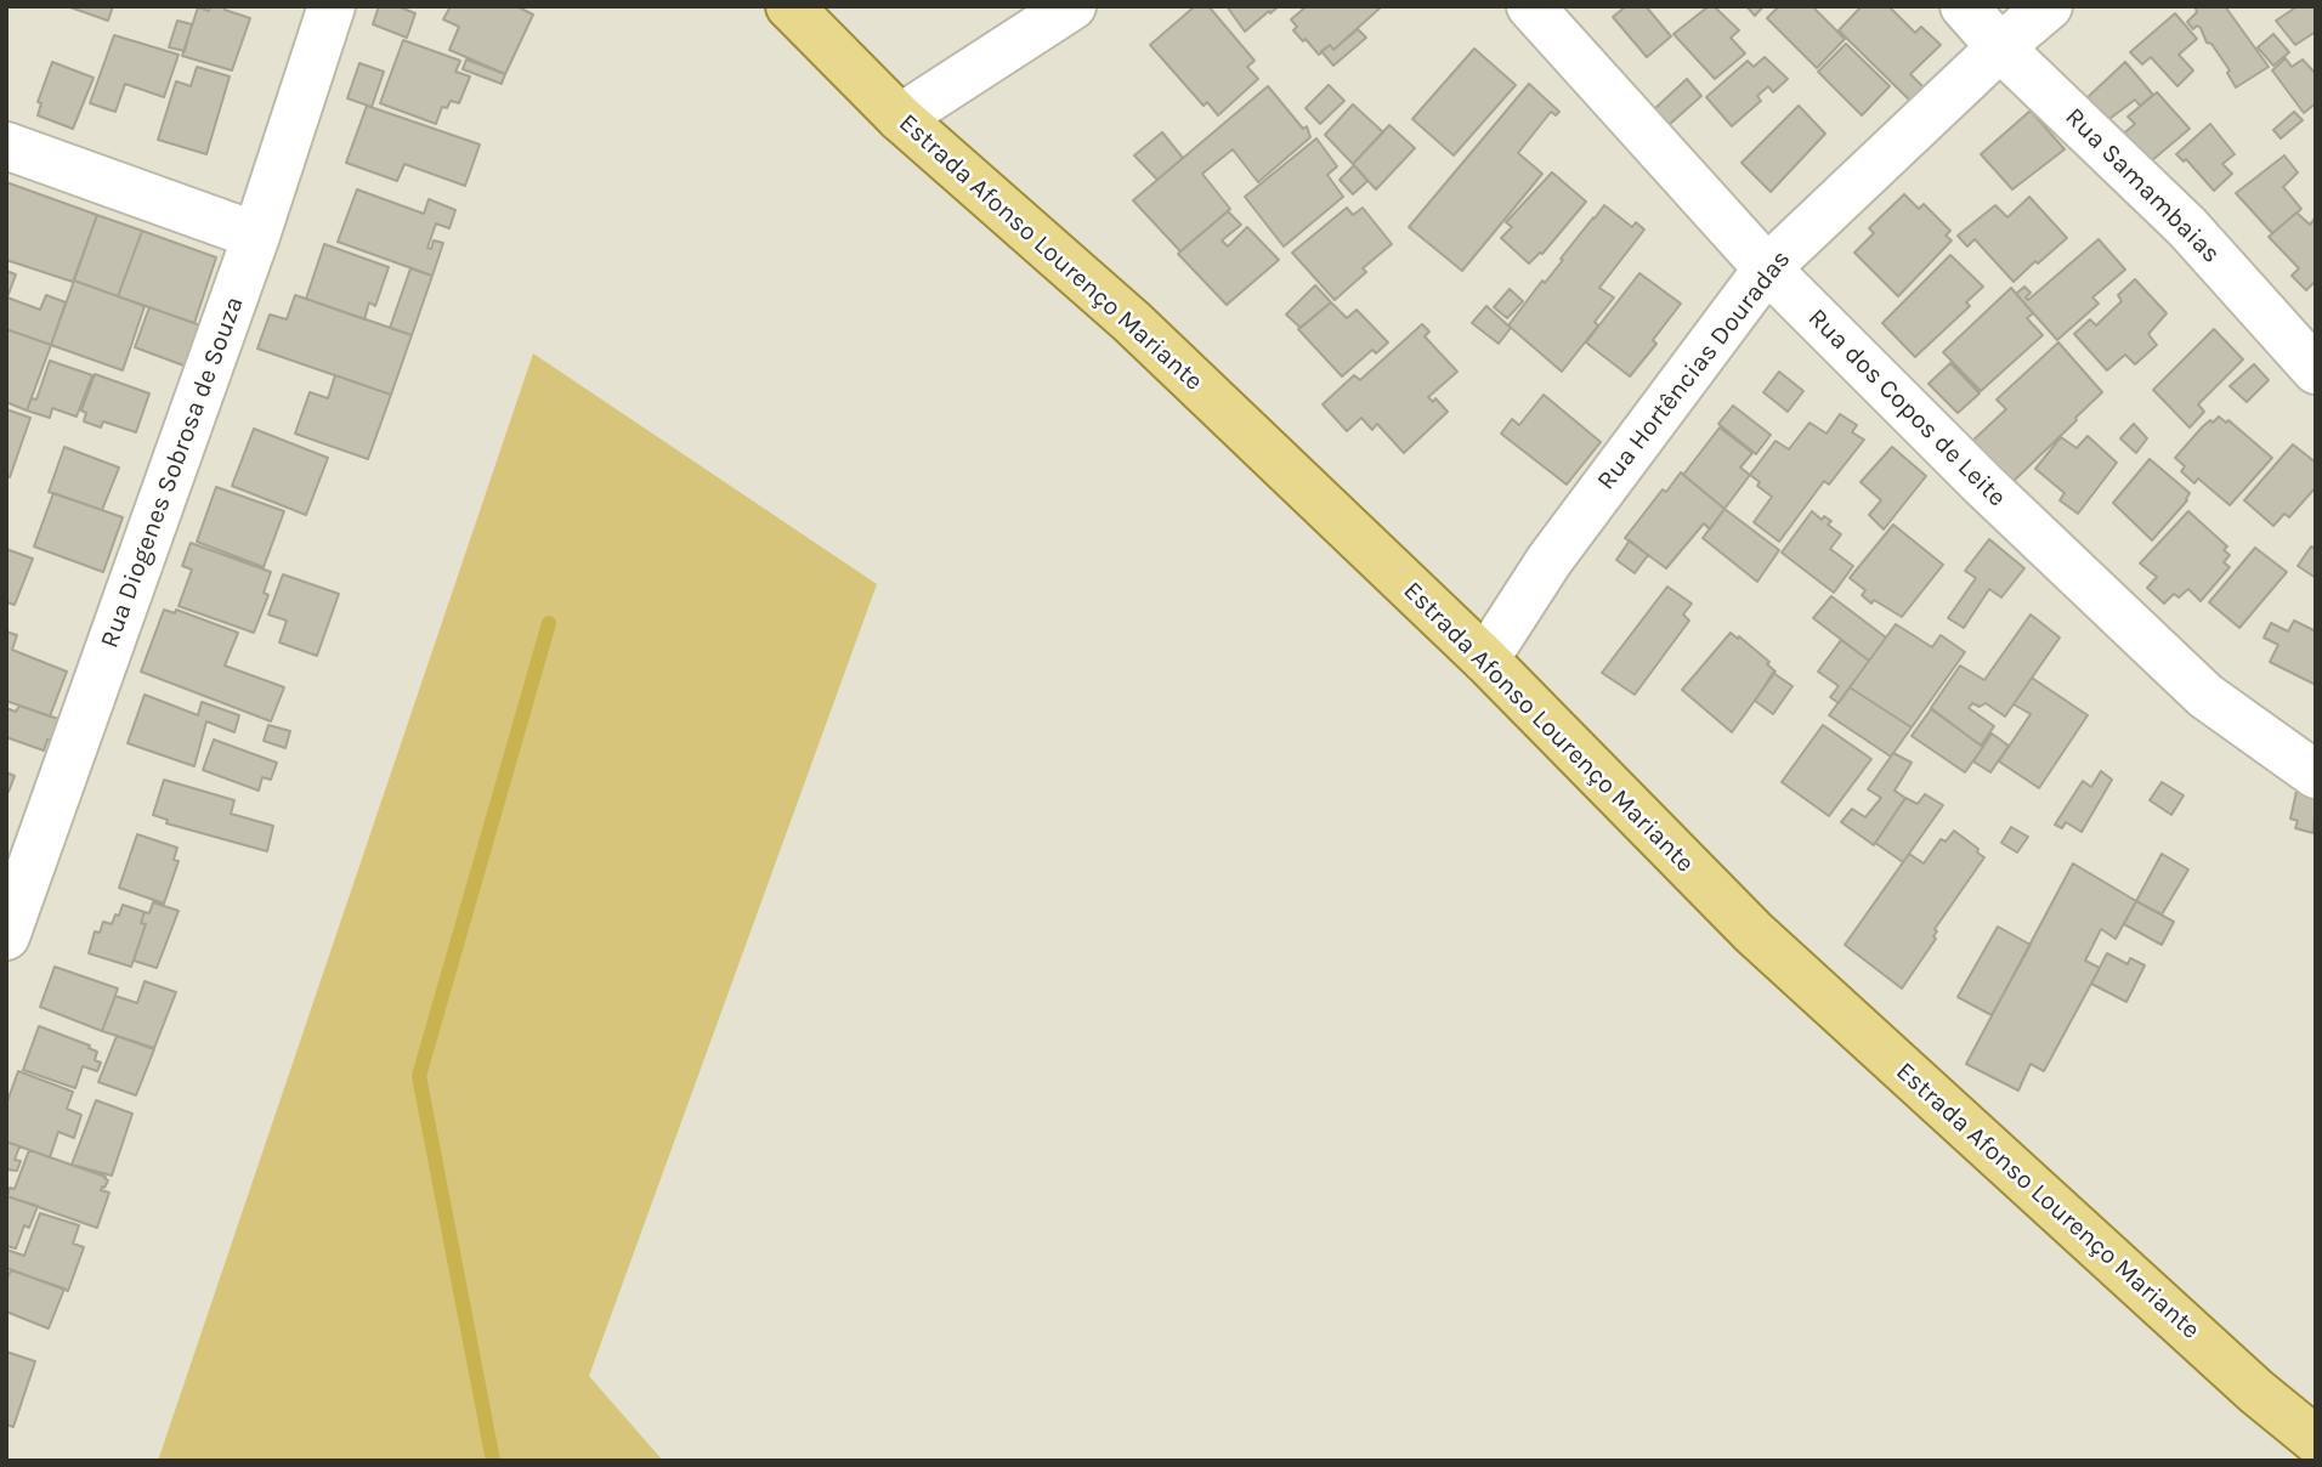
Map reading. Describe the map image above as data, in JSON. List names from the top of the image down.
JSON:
{
  "streets": {
    "main road": ["Estrada Afonso Lourenço Mariante"],
    "street": [
      "Rua Samambaias",
      "Rua Hortências Douradas",
      "Rua dos Copos de Leite",
      "Rua Diogenes Sobrosa de Souza"
    ]
  },
  "crossings": [
    ["Rua Samambaias", "Rua Hortências Douradas"],
    ["Estrada Afonso Lourenço Mariante", "Rua Hortências Douradas"],
    ["Rua Hortências Douradas", "Rua dos Copos de Leite"]
  ]
}
